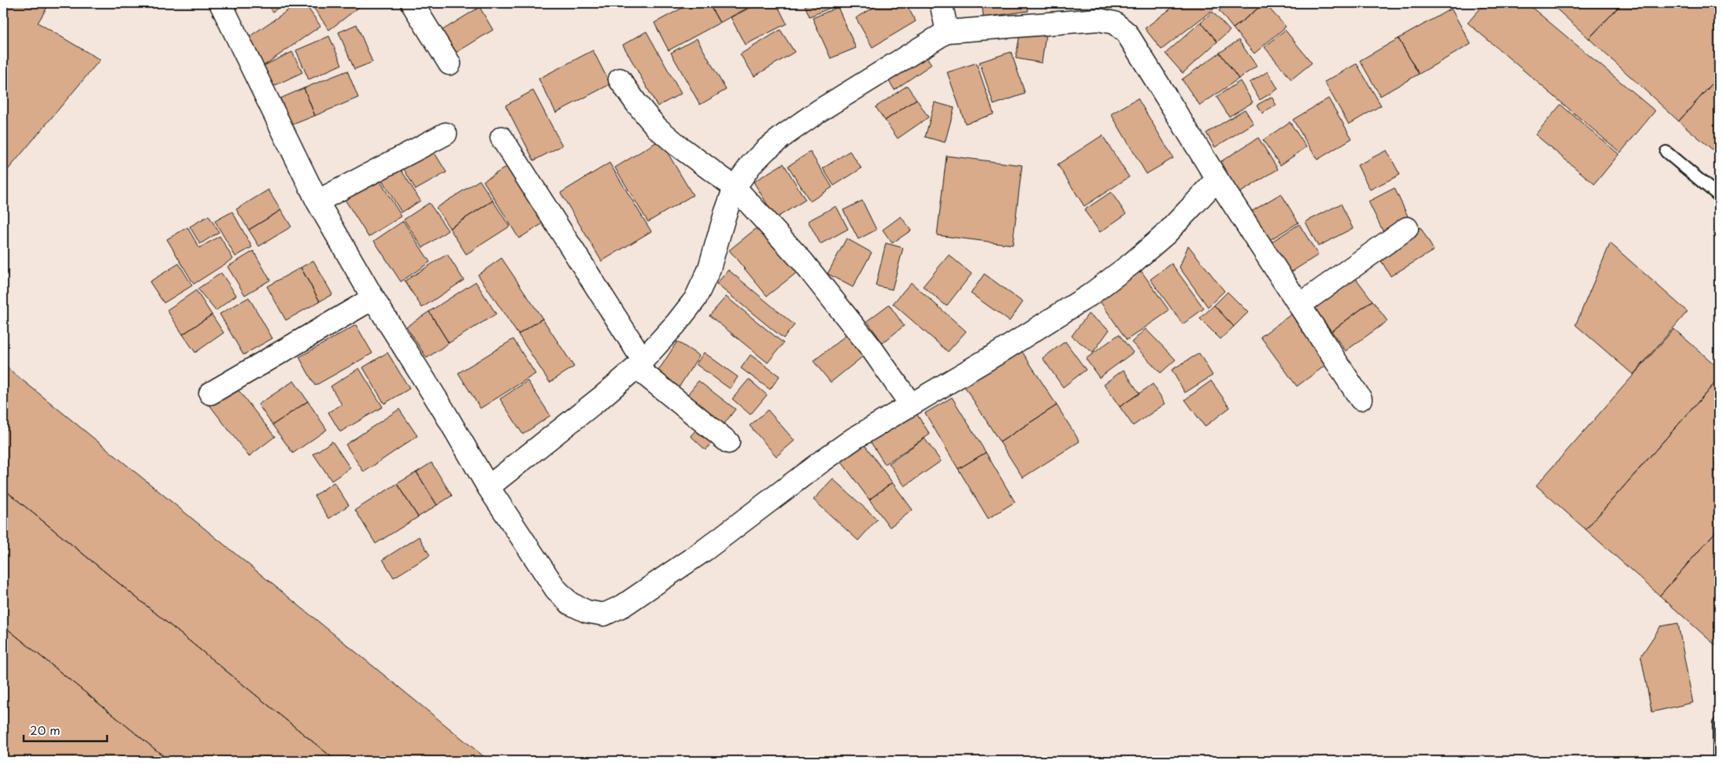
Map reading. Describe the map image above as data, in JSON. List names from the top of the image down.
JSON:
{
  "scale_bar": "20 m"
}
